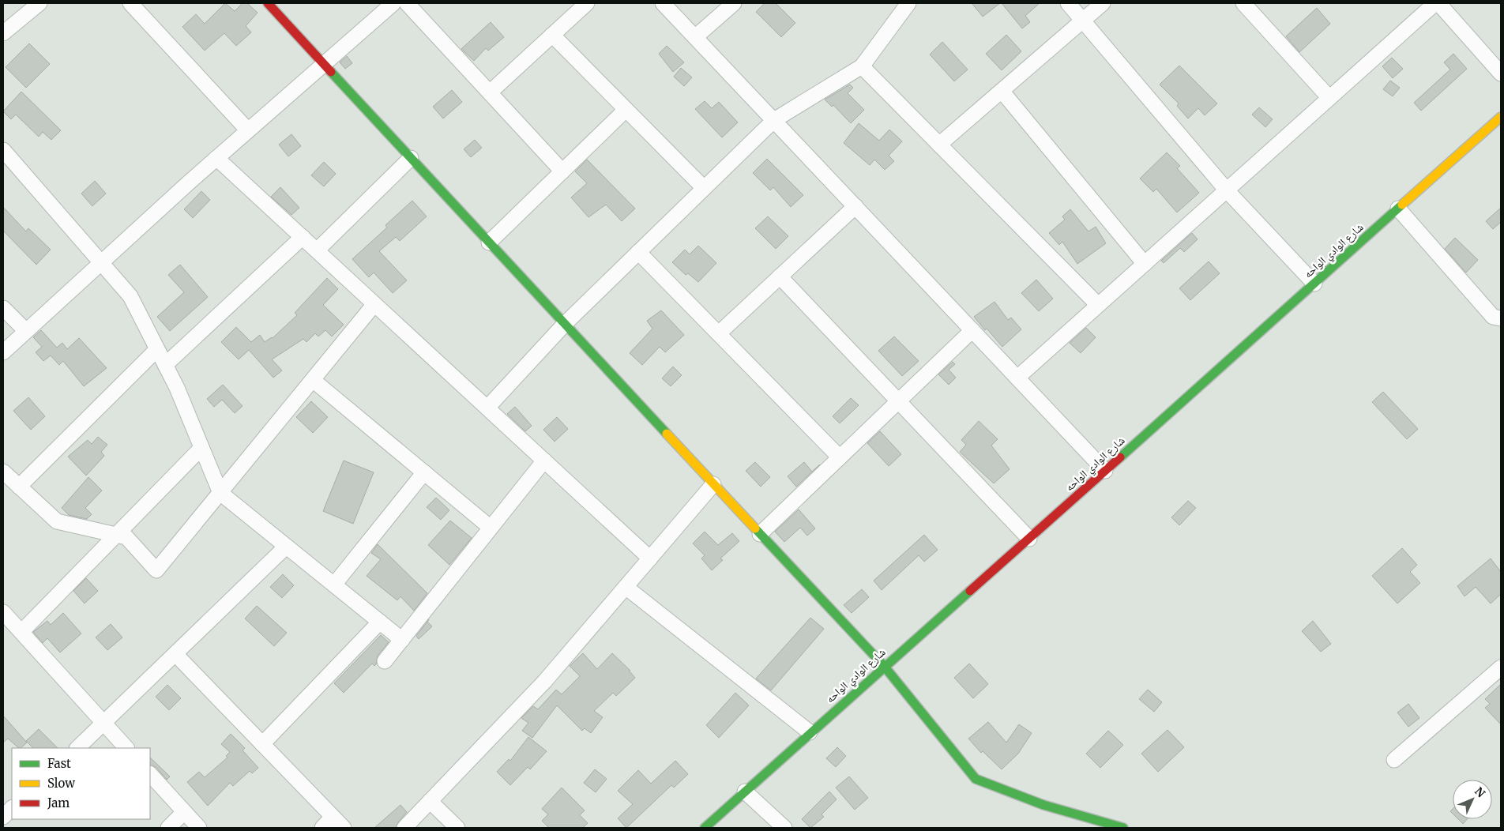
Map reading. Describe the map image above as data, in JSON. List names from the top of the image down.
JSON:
{
  "streets": {
    "street": ["شارع الوادي الواحه"]
  },
  "legend": ["Fast", "Slow", "Jam"],
  "north": "top right"
}
